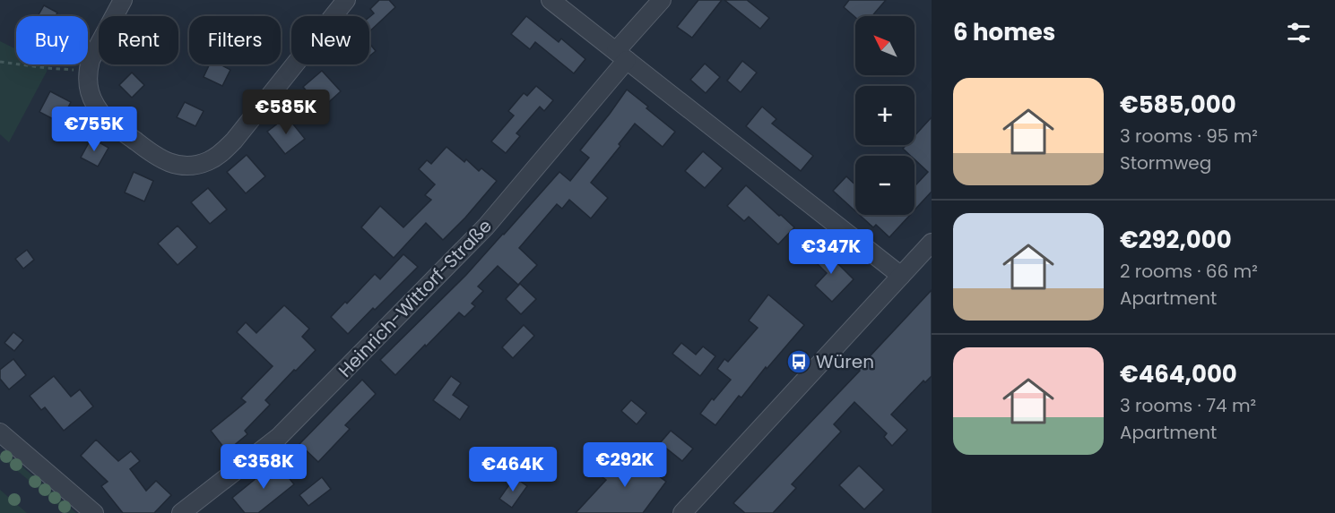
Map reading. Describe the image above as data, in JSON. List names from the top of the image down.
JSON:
{
  "streets": {
    "street": ["Heinrich-Wittorf-Straße"]
  },
  "places": {
    "bus stop": ["Würen"]
  },
  "north": "top left",
  "page": {
    "heading": "6 homes",
    "map_buttons": ["+", "−"],
    "chip": [
      "Buy",
      "Rent",
      "Filters",
      "New"
    ],
    "list": [
      {
        "name": "€585,000",
        "note": "3 rooms · 95 m² · Stormweg"
      },
      {
        "name": "€292,000",
        "note": "2 rooms · 66 m² · Apartment"
      },
      {
        "name": "€464,000",
        "note": "3 rooms · 74 m² · Apartment"
      }
    ],
    "price": [
      "€585K",
      "€755K",
      "€347K",
      "€292K",
      "€358K",
      "€464K"
    ]
  }
}
